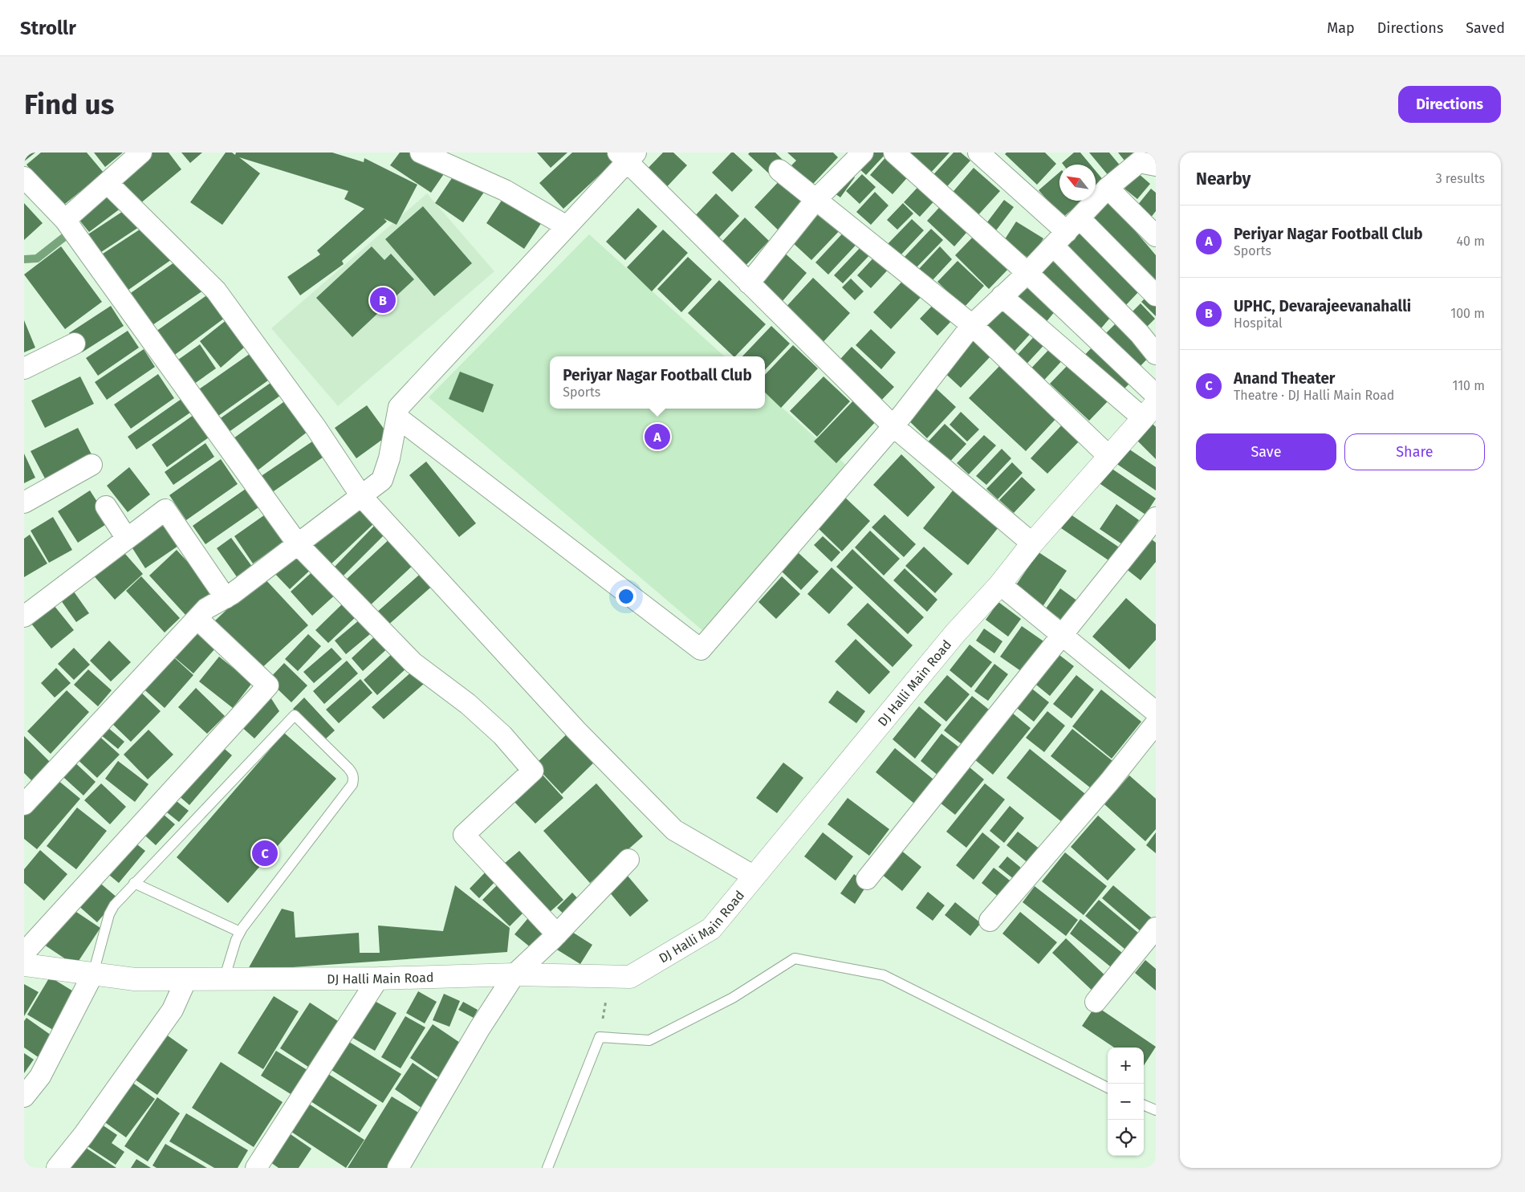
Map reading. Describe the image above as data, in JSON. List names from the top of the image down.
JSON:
{
  "streets": {
    "street": ["DJ Halli Main Road"]
  },
  "north": "top left",
  "page": {
    "header": "Strollr",
    "nav": ["Map", "Directions", "Saved"],
    "buttons": [
      "Directions",
      ["Save", "Share"]
    ],
    "title": "Find us",
    "heading": ["Nearby", "3 results"],
    "list": [
      {
        "mark": "A",
        "name": "Periyar Nagar Football Club",
        "note": "Sports",
        "value": "40 m"
      },
      {
        "mark": "B",
        "name": "UPHC, Devarajeevanahalli",
        "note": "Hospital",
        "value": "100 m"
      },
      {
        "mark": "C",
        "name": "Anand Theater",
        "note": "Theatre · DJ Halli Main Road",
        "value": "110 m"
      }
    ],
    "pins": ["B", "A", "C"],
    "popup": ["Periyar Nagar Football Club", "Sports"],
    "map_buttons": ["+", "−"]
  }
}
